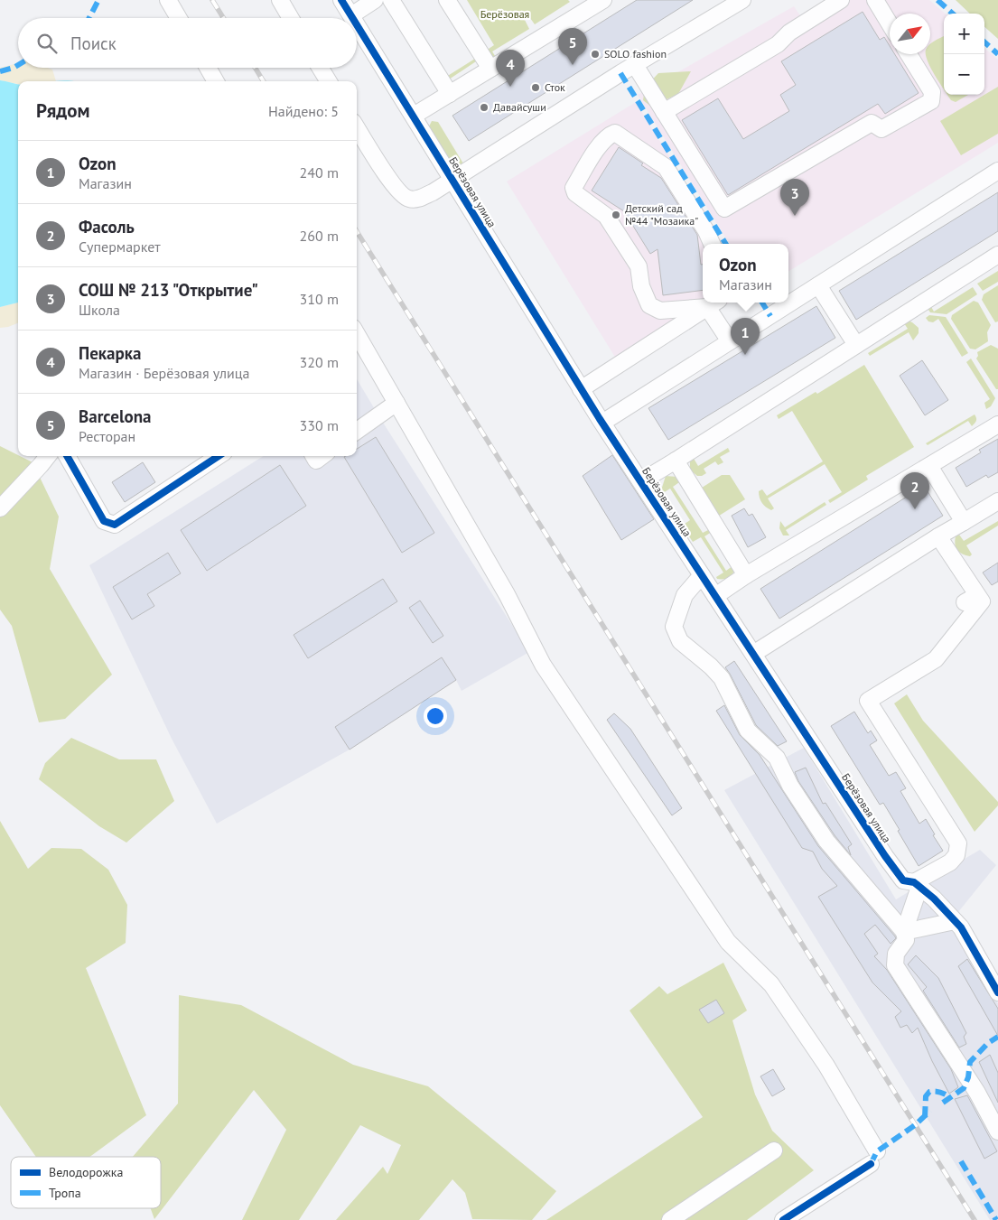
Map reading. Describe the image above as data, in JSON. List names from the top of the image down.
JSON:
{
  "streets": {
    "street": ["Берёзовая улица"]
  },
  "parks": ["Берёзовая"],
  "places": [
    "SOLO fashion",
    "Сток",
    "Давайсуши",
    "Детский сад №44 \"Мозаика\""
  ],
  "legend": ["Велодорожка", "Тропа"],
  "north": "top right",
  "page": {
    "map_buttons": ["+", "−"],
    "search": "Поиск",
    "pins": [
      "5",
      "4",
      "3",
      "1",
      "2"
    ],
    "heading": ["Рядом", "Найдено: 5"],
    "list": [
      {
        "mark": "1",
        "name": "Ozon",
        "note": "Магазин",
        "value": "240 m"
      },
      {
        "mark": "2",
        "name": "Фасоль",
        "note": "Супермаркет",
        "value": "260 m"
      },
      {
        "mark": "3",
        "name": "СОШ № 213 \"Открытие\"",
        "note": "Школа",
        "value": "310 m"
      },
      {
        "mark": "4",
        "name": "Пекарка",
        "note": "Магазин · Берёзовая улица",
        "value": "320 m"
      },
      {
        "mark": "5",
        "name": "Barcelona",
        "note": "Ресторан",
        "value": "330 m"
      }
    ],
    "popup": ["Ozon", "Магазин"]
  }
}
